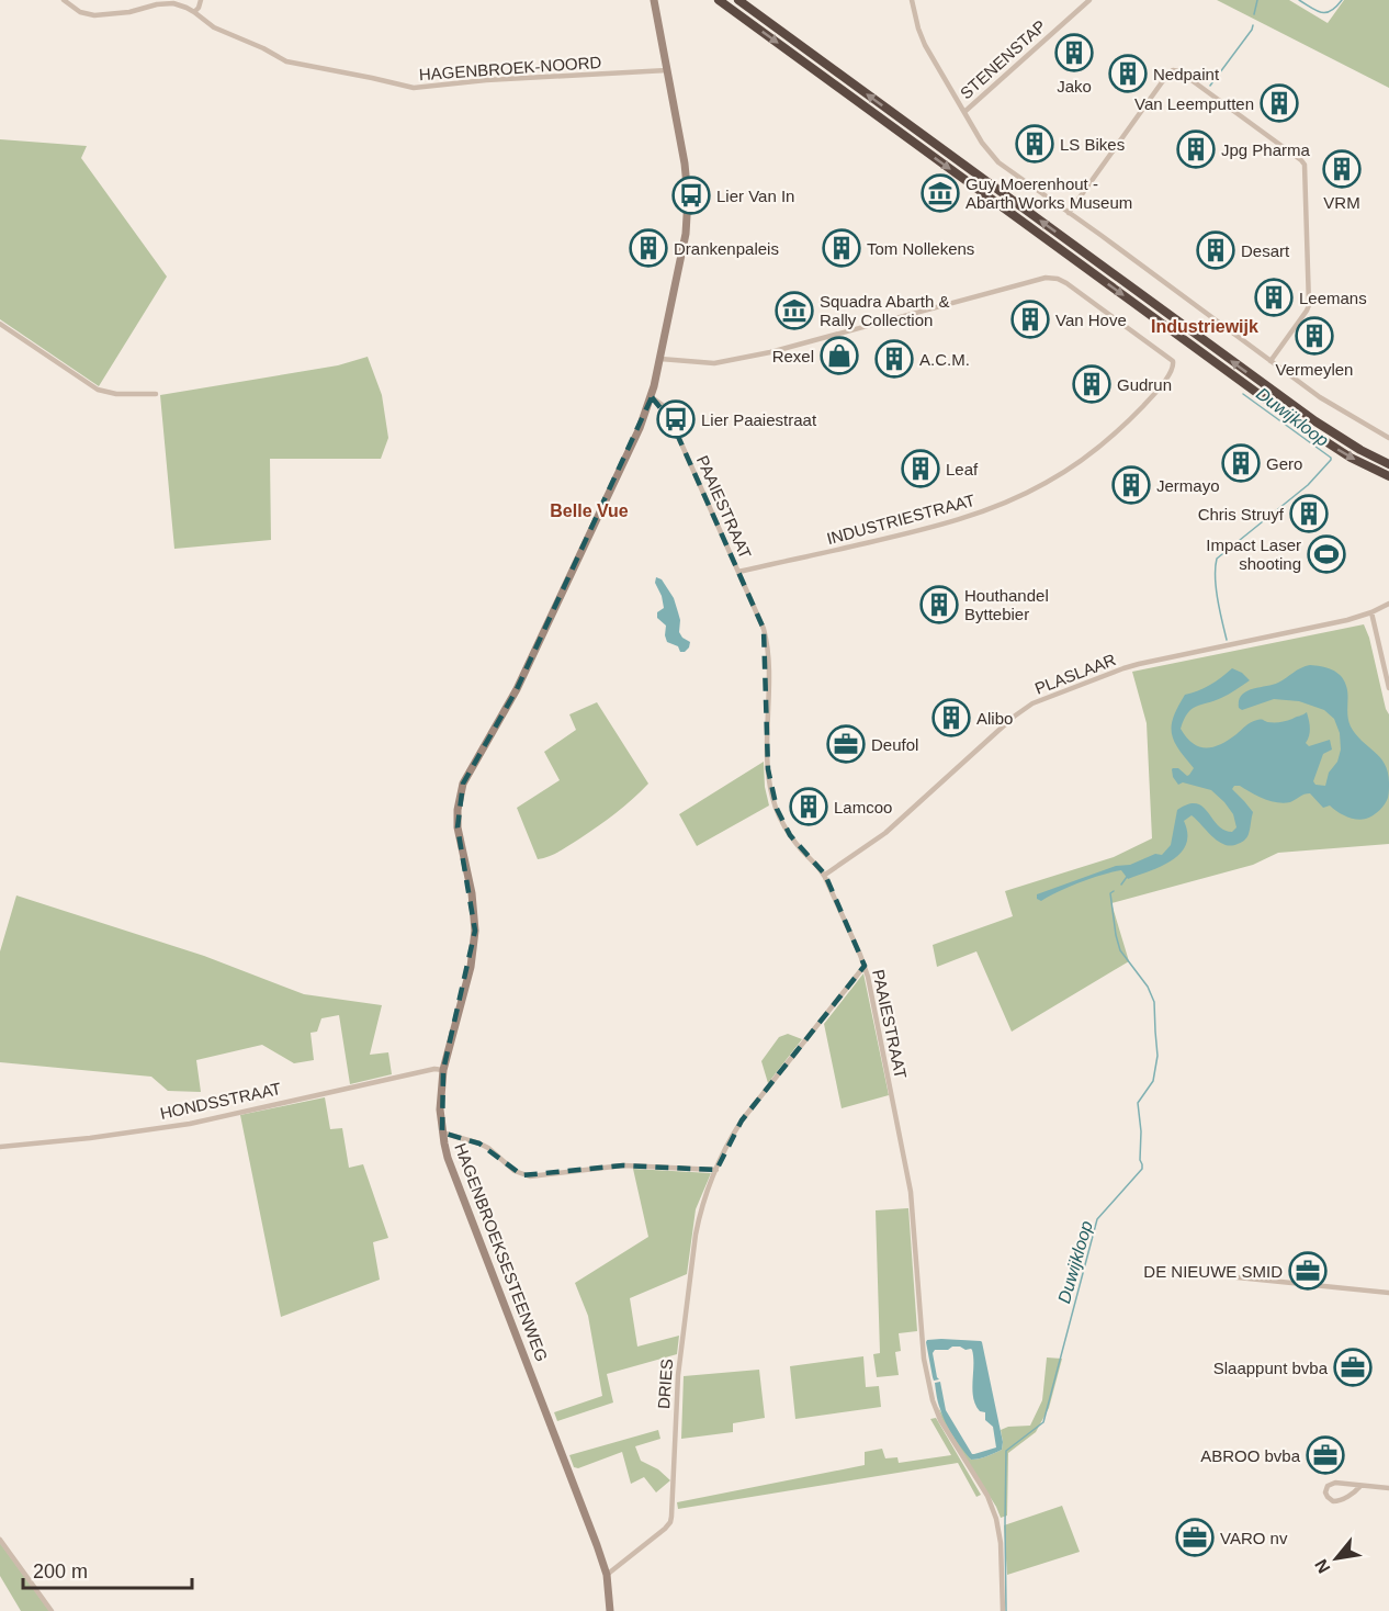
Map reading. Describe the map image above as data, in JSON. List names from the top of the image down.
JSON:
{
  "streets": {
    "street": [
      "STENENSTAP",
      "HAGENBROEK-NOORD",
      "PAAIESTRAAT",
      "INDUSTRIESTRAAT",
      "PLASLAAR",
      "HONDSSTRAAT",
      "HAGENBROEKSESTEENWEG",
      "DRIES"
    ]
  },
  "crossings": [
    ["HAGENBROEK-NOORD", "HAGENBROEKSESTEENWEG"],
    ["PAAIESTRAAT", "INDUSTRIESTRAAT"],
    ["PAAIESTRAAT", "PLASLAAR"],
    ["PAAIESTRAAT", "HAGENBROEKSESTEENWEG"],
    ["PAAIESTRAAT", "DRIES"],
    ["INDUSTRIESTRAAT", "HAGENBROEKSESTEENWEG"],
    ["HONDSSTRAAT", "HAGENBROEKSESTEENWEG"],
    ["HAGENBROEKSESTEENWEG", "DRIES"]
  ],
  "districts": ["Industriewijk", "Belle Vue"],
  "water": ["Duwijkloop"],
  "places": {
    "building": [
      "Jako",
      "Nedpaint",
      "Van Leemputten",
      "LS Bikes",
      "Jpg Pharma",
      "VRM",
      "Drankenpaleis",
      "Tom Nollekens",
      "Desart",
      "Leemans",
      "Van Hove",
      "Vermeylen",
      "A.C.M.",
      "Gudrun",
      "Gero",
      "Leaf",
      "Jermayo",
      "Chris Struyf",
      "Houthandel Byttebier",
      "Alibo",
      "Lamcoo"
    ],
    "museum": ["Guy Moerenhout - Abarth Works Museum", "Squadra Abarth & Rally Collection"],
    "bus stop": ["Lier Van In", "Lier Paaiestraat"],
    "shop": ["Rexel"],
    "sports": ["Impact Laser shooting"],
    "office": [
      "Deufol",
      "DE NIEUWE SMID",
      "Slaappunt bvba",
      "ABROO bvba",
      "VARO nv"
    ]
  },
  "scale_bar": "200 m",
  "north": "bottom left"
}
